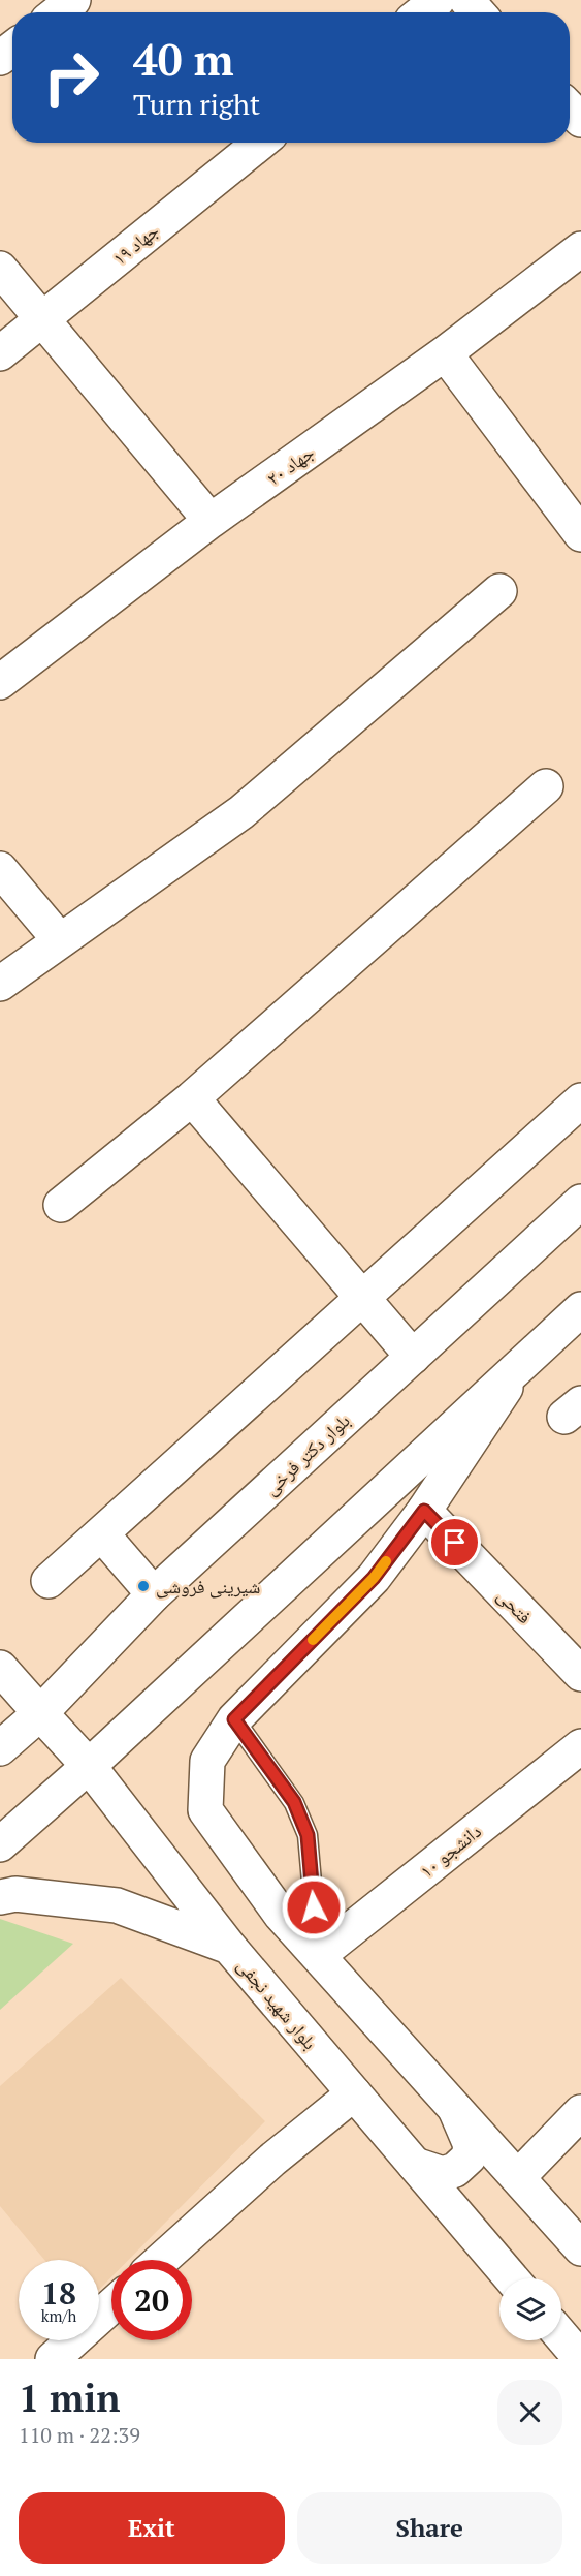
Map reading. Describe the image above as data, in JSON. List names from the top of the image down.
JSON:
{
  "streets": {
    "street": [
      "جهاد ۱۹",
      "جهاد ۲۰",
      "بلوار دکتر فرخی",
      "فتحی",
      "دانشجو ۱۰",
      "بلوار شهید نجفی"
    ]
  },
  "crossings": [
    ["بلوار دکتر فرخی", "بلوار شهید نجفی"]
  ],
  "places": ["شیرینی فروشی"],
  "page": {
    "turn": ["40 m", "Turn right"],
    "speed": "18 km/h",
    "limit": "20",
    "heading": ["1 min", "110 m · 22:39"],
    "buttons": ["Exit", "Share"]
  }
}
